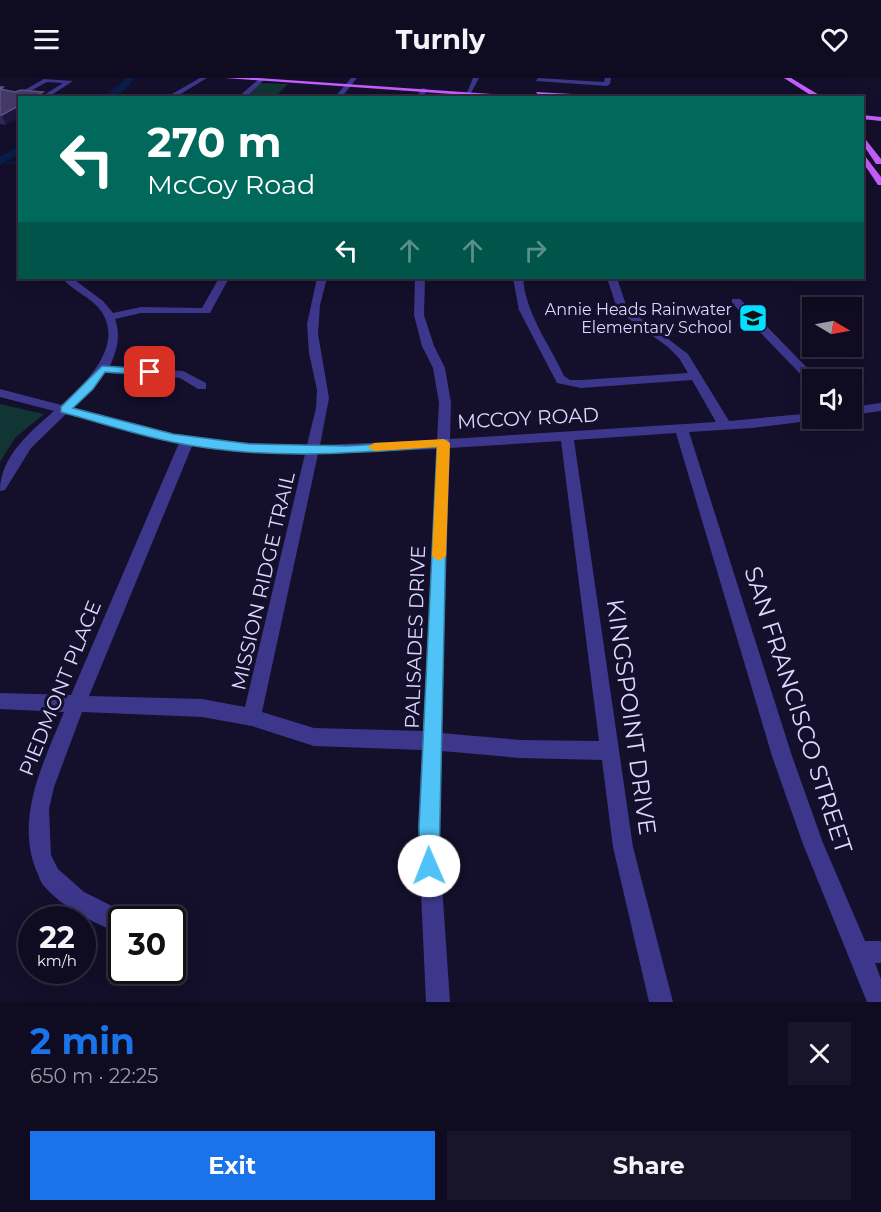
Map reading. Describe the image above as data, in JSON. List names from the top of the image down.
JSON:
{
  "streets": {
    "street": [
      "MCCOY ROAD",
      "MISSION RIDGE TRAIL",
      "PALISADES DRIVE",
      "PIEDMONT PLACE",
      "SAN FRANCISCO STREET",
      "KINGSPOINT DRIVE"
    ]
  },
  "crossings": [
    ["MCCOY ROAD", "MISSION RIDGE TRAIL"],
    ["MCCOY ROAD", "PALISADES DRIVE"],
    ["MCCOY ROAD", "PIEDMONT PLACE"],
    ["MCCOY ROAD", "SAN FRANCISCO STREET"],
    ["MCCOY ROAD", "KINGSPOINT DRIVE"]
  ],
  "places": {
    "school or university": ["Annie Heads Rainwater Elementary School"]
  },
  "north": "right",
  "page": {
    "header": "Turnly",
    "turn": ["270 m", "McCoy Road"],
    "speed": "22 km/h",
    "limit": "30",
    "heading": ["2 min", "650 m · 22:25"],
    "buttons": ["Exit", "Share"]
  }
}
